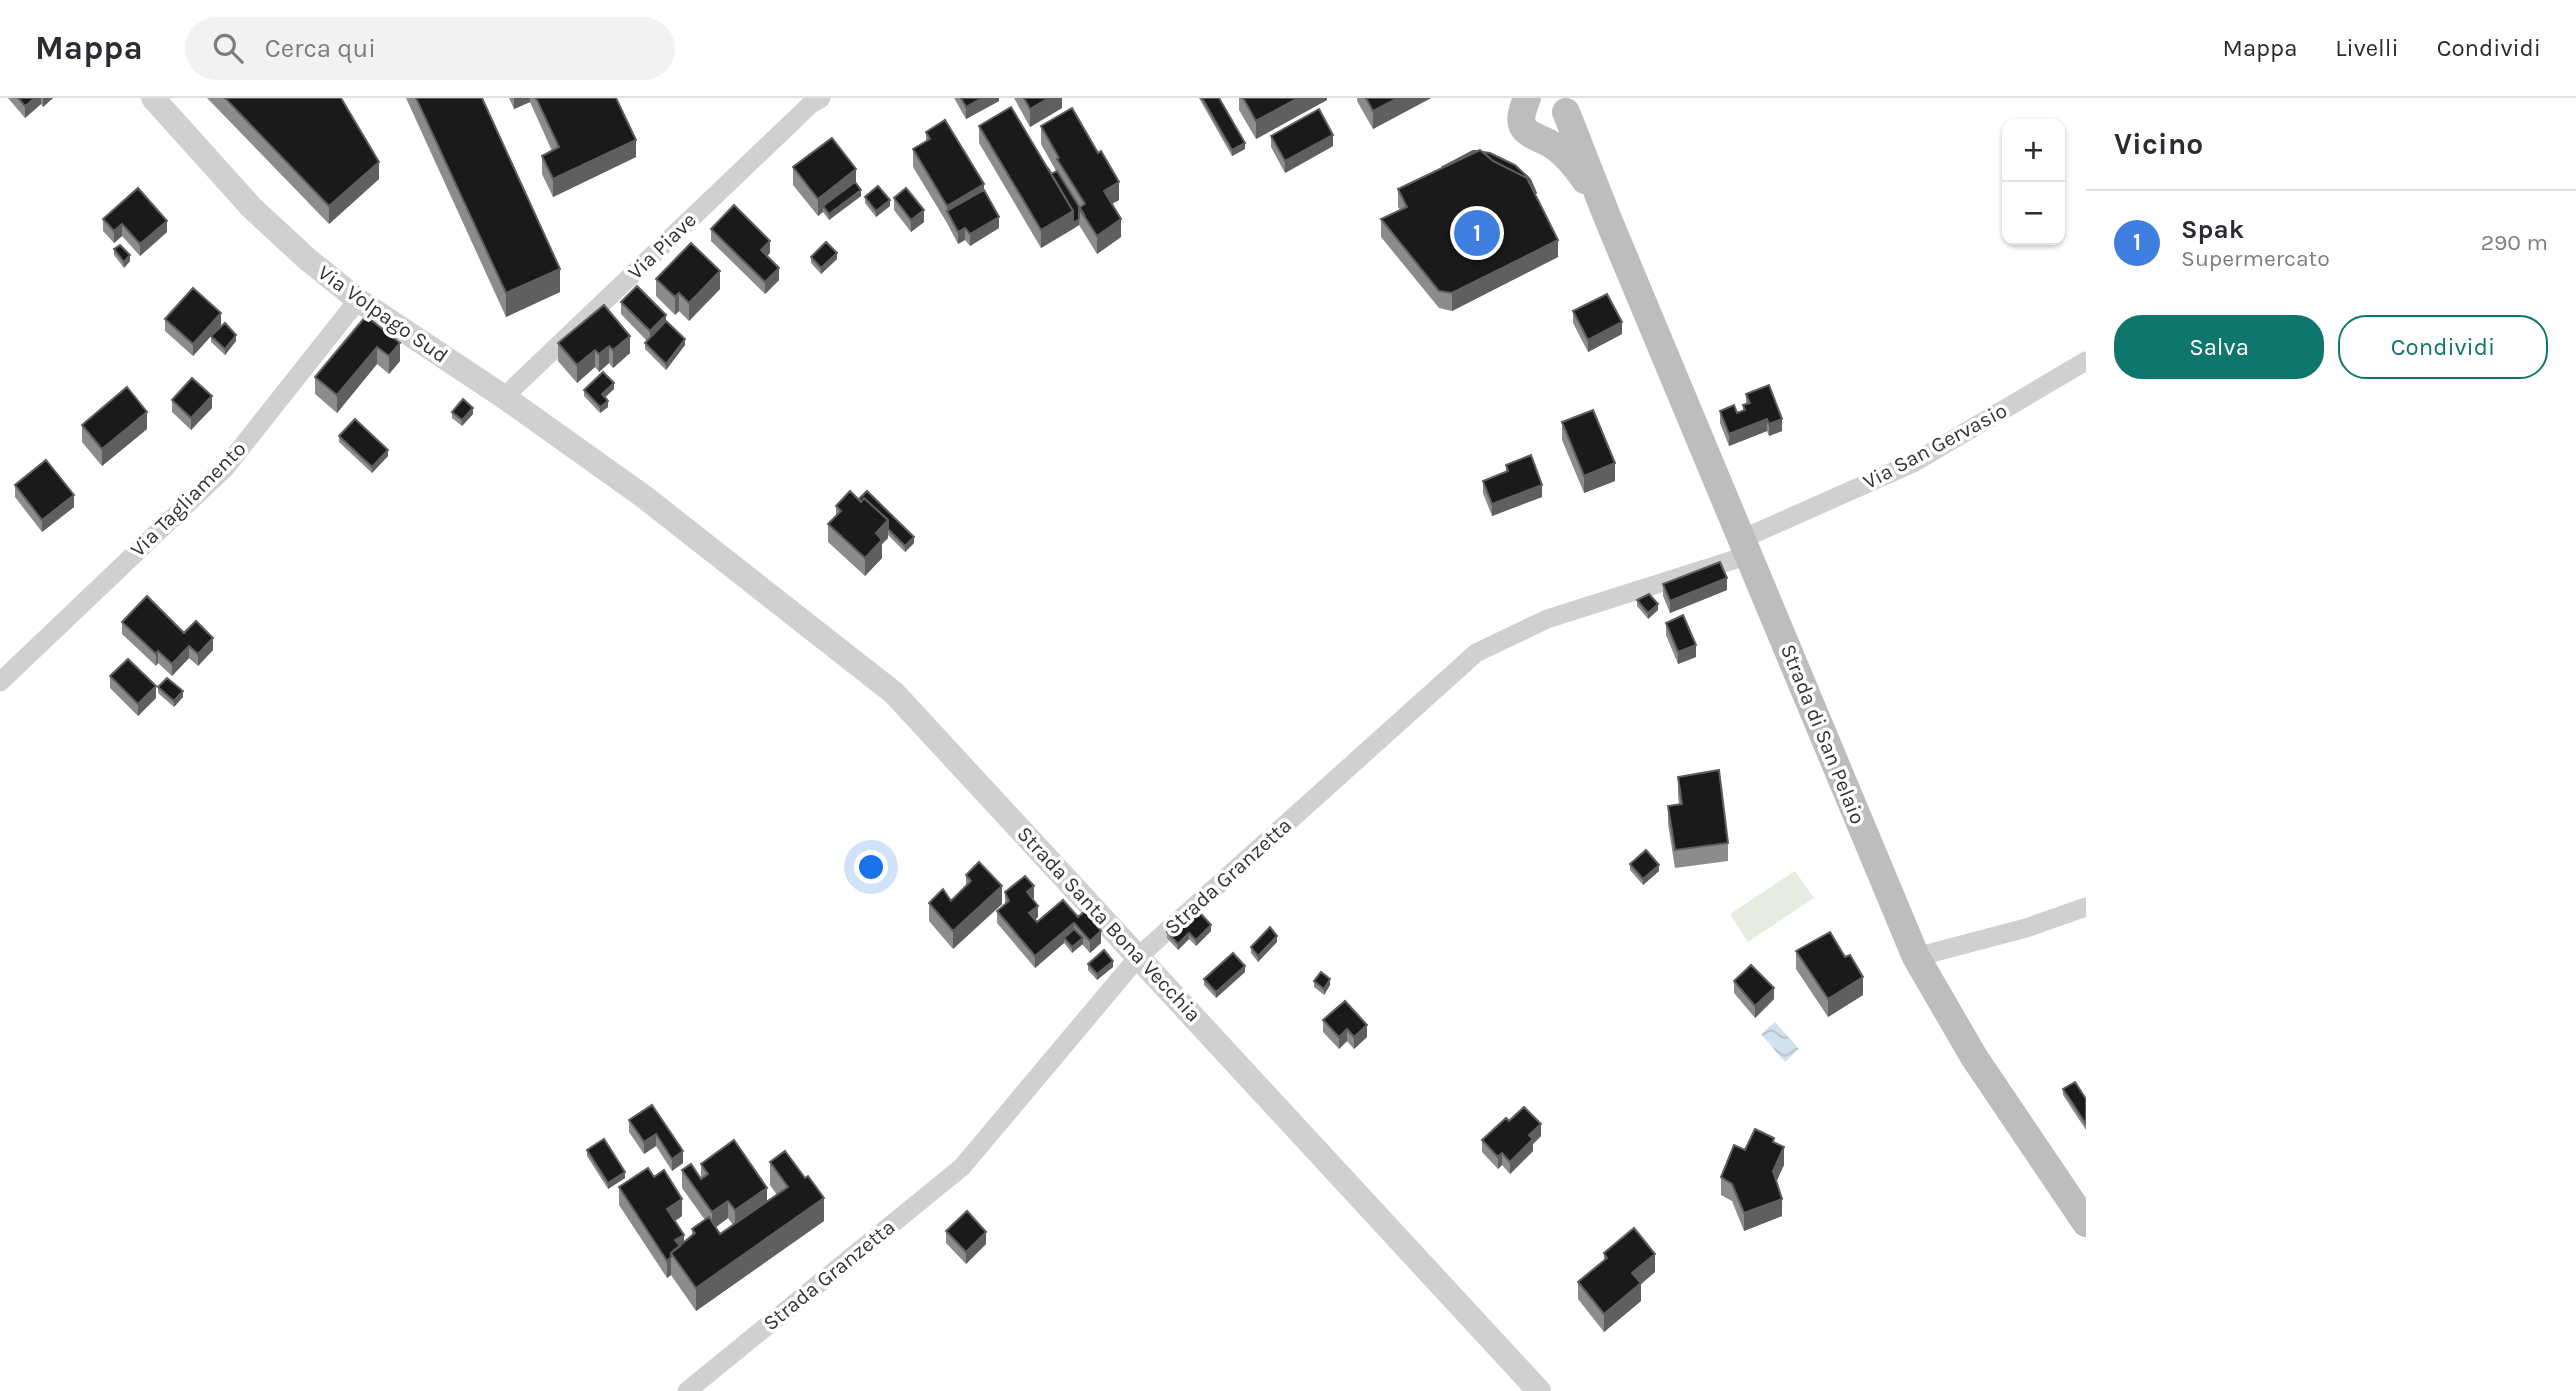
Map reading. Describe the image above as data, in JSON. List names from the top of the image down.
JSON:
{
  "streets": {
    "main road": ["Strada di San Pelaio"],
    "street": [
      "Via Piave",
      "Via Volpago Sud",
      "Via San Gervasio",
      "Via Tagliamento",
      "Strada Granzetta",
      "Strada Santa Bona Vecchia"
    ]
  },
  "crossings": [
    ["Via Piave", "Via Volpago Sud"],
    ["Via Volpago Sud", "Via Tagliamento"],
    ["Via Volpago Sud", "Strada Santa Bona Vecchia"],
    ["Via San Gervasio", "Strada di San Pelaio"],
    ["Via San Gervasio", "Strada Granzetta"],
    ["Strada di San Pelaio", "Strada Granzetta"],
    ["Strada Granzetta", "Strada Santa Bona Vecchia"]
  ],
  "page": {
    "header": "Mappa",
    "search": "Cerca qui",
    "nav": ["Mappa", "Livelli", "Condividi"],
    "heading": "Vicino",
    "map_buttons": ["+", "−"],
    "list": [
      {
        "mark": "1",
        "name": "Spak",
        "note": "Supermercato",
        "value": "290 m"
      }
    ],
    "pins": "1",
    "buttons": ["Salva", "Condividi"]
  }
}
